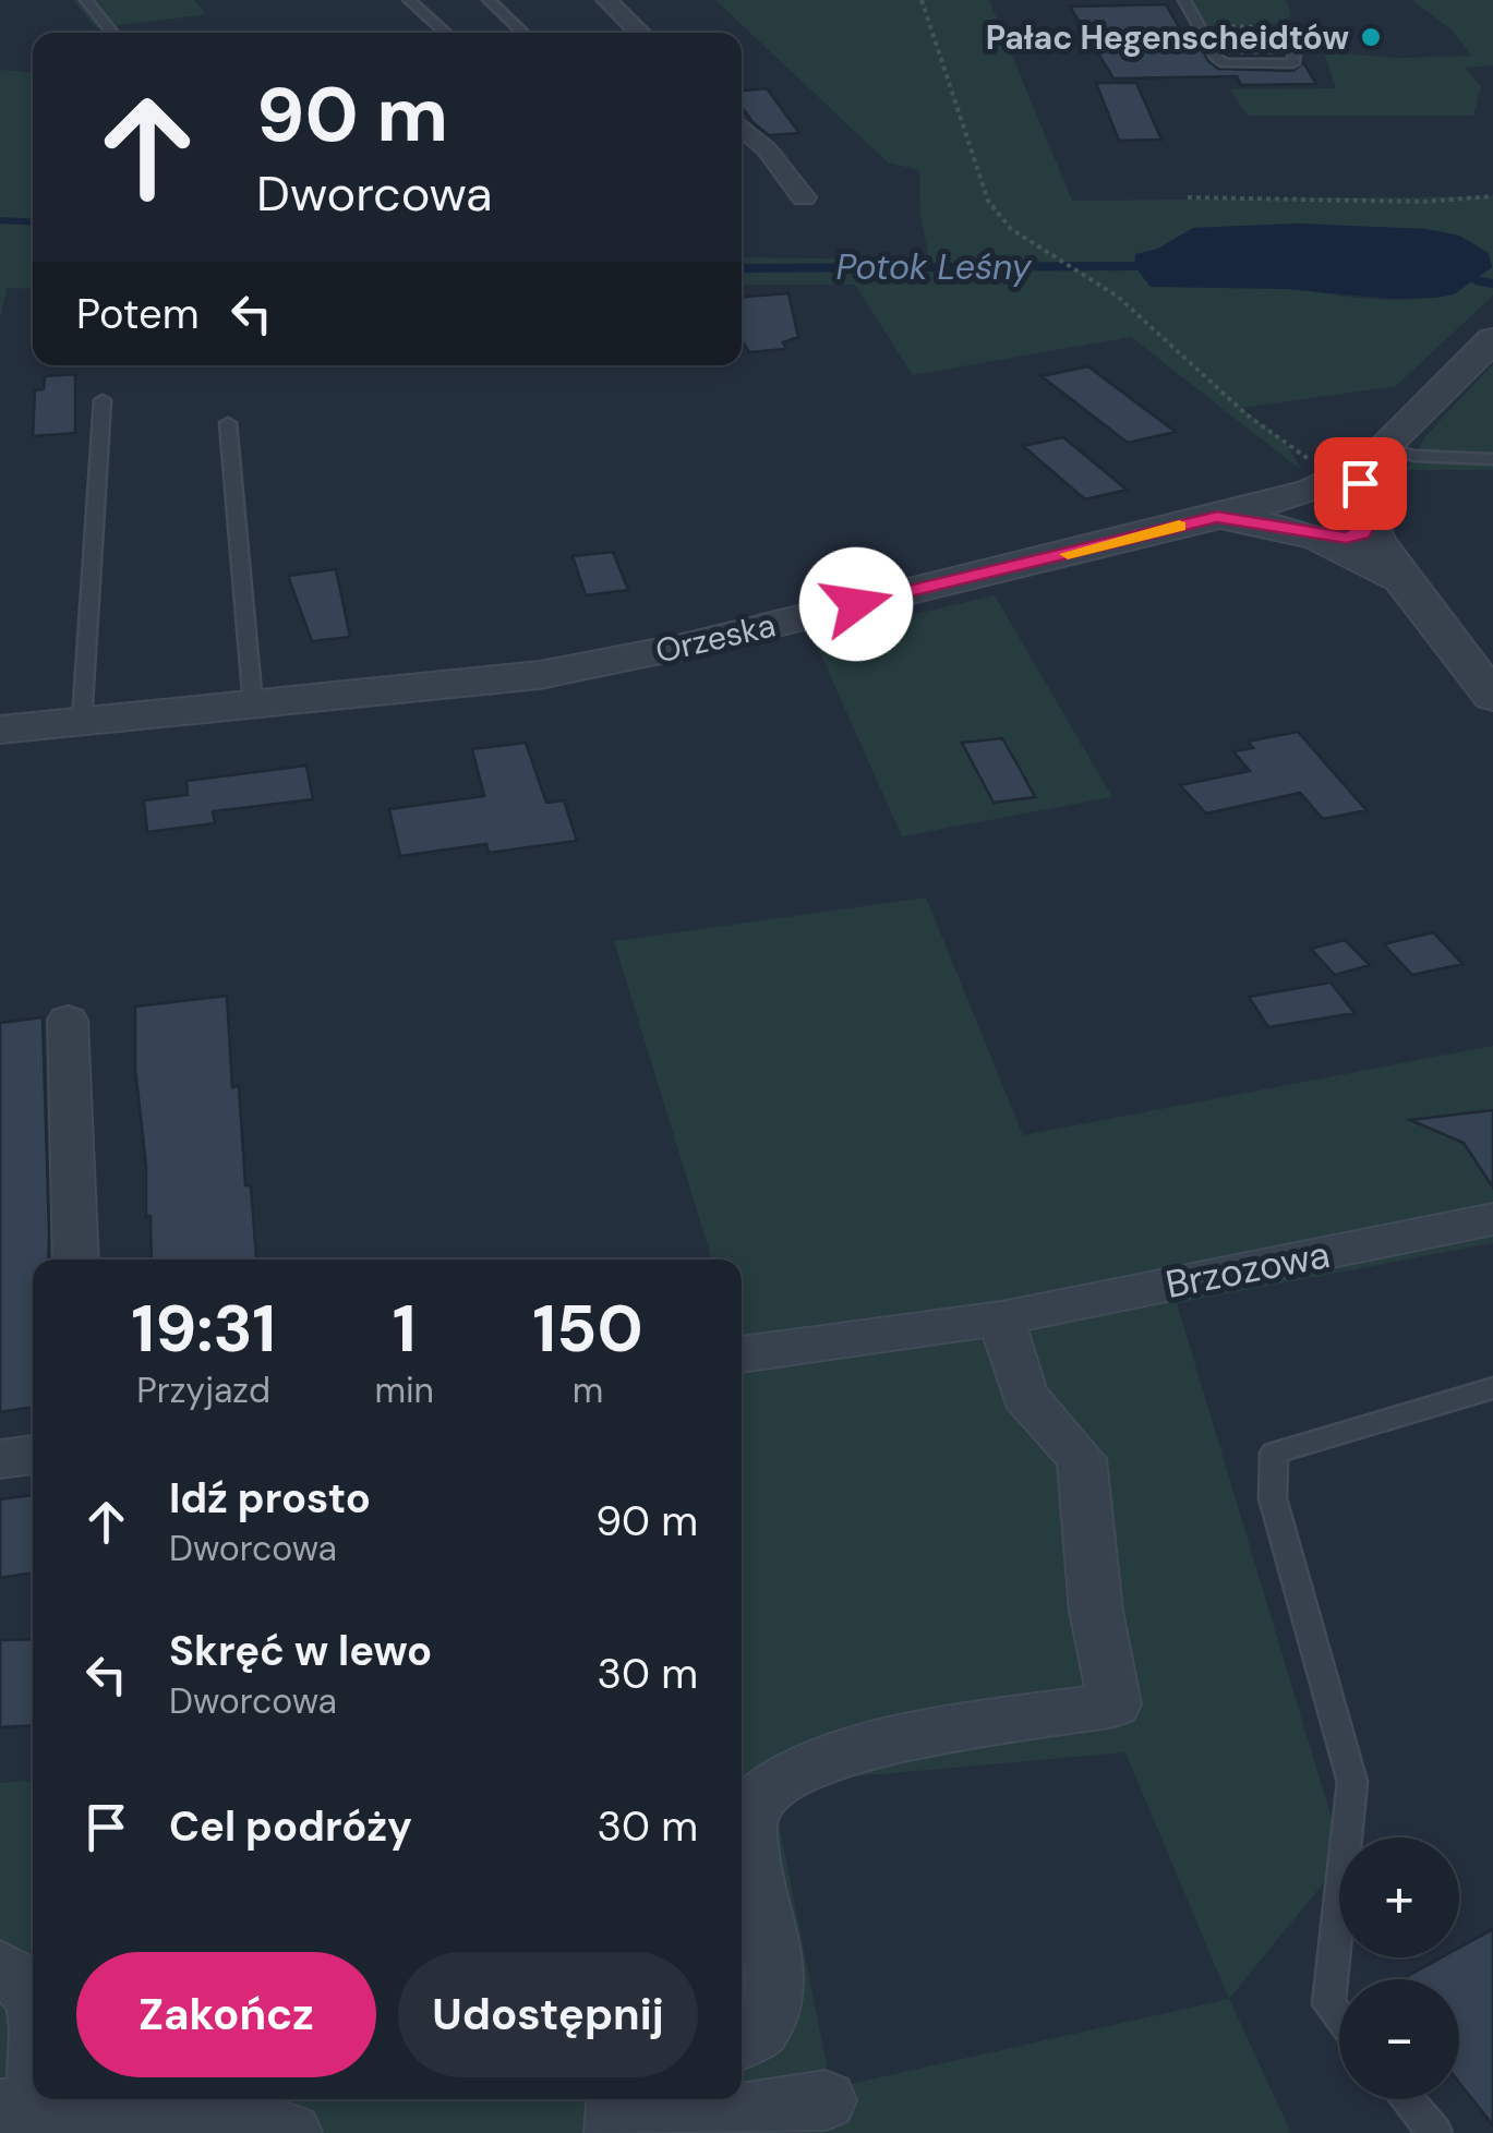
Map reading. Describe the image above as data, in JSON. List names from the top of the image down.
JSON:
{
  "streets": {
    "street": ["Orzeska", "Brzozowa"]
  },
  "water": ["Potok Leśny"],
  "places": ["Pałac Hegenscheidtów"],
  "page": {
    "turn": ["90 m", "Dworcowa"],
    "then": "Potem",
    "eta": [
      "19:31",
      "Przyjazd",
      "1",
      "min",
      "150",
      "m"
    ],
    "list": [
      {
        "name": "Idź prosto",
        "note": "Dworcowa",
        "value": "90 m"
      },
      {
        "name": "Skręć w lewo",
        "note": "Dworcowa",
        "value": "30 m"
      },
      {
        "name": "Cel podróży",
        "value": "30 m"
      }
    ],
    "map_buttons": ["+", "−"],
    "buttons": ["Zakończ", "Udostępnij"]
  }
}
